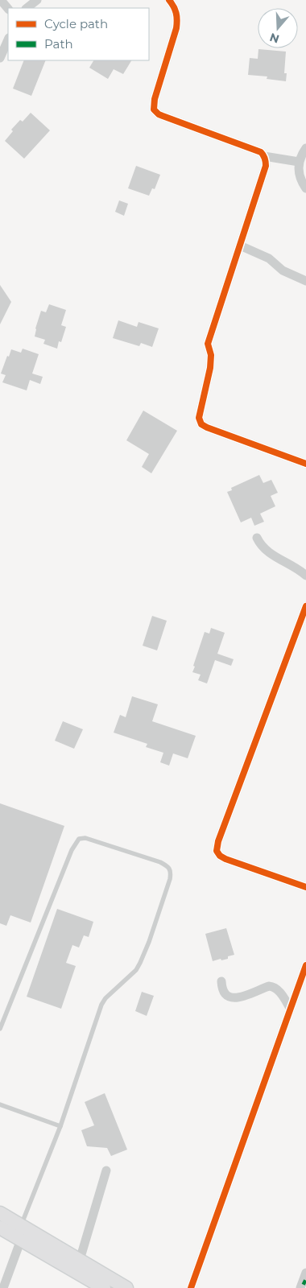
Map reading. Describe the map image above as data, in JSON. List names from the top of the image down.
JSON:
{
  "legend": ["Cycle path", "Path"],
  "north": "bottom"
}
